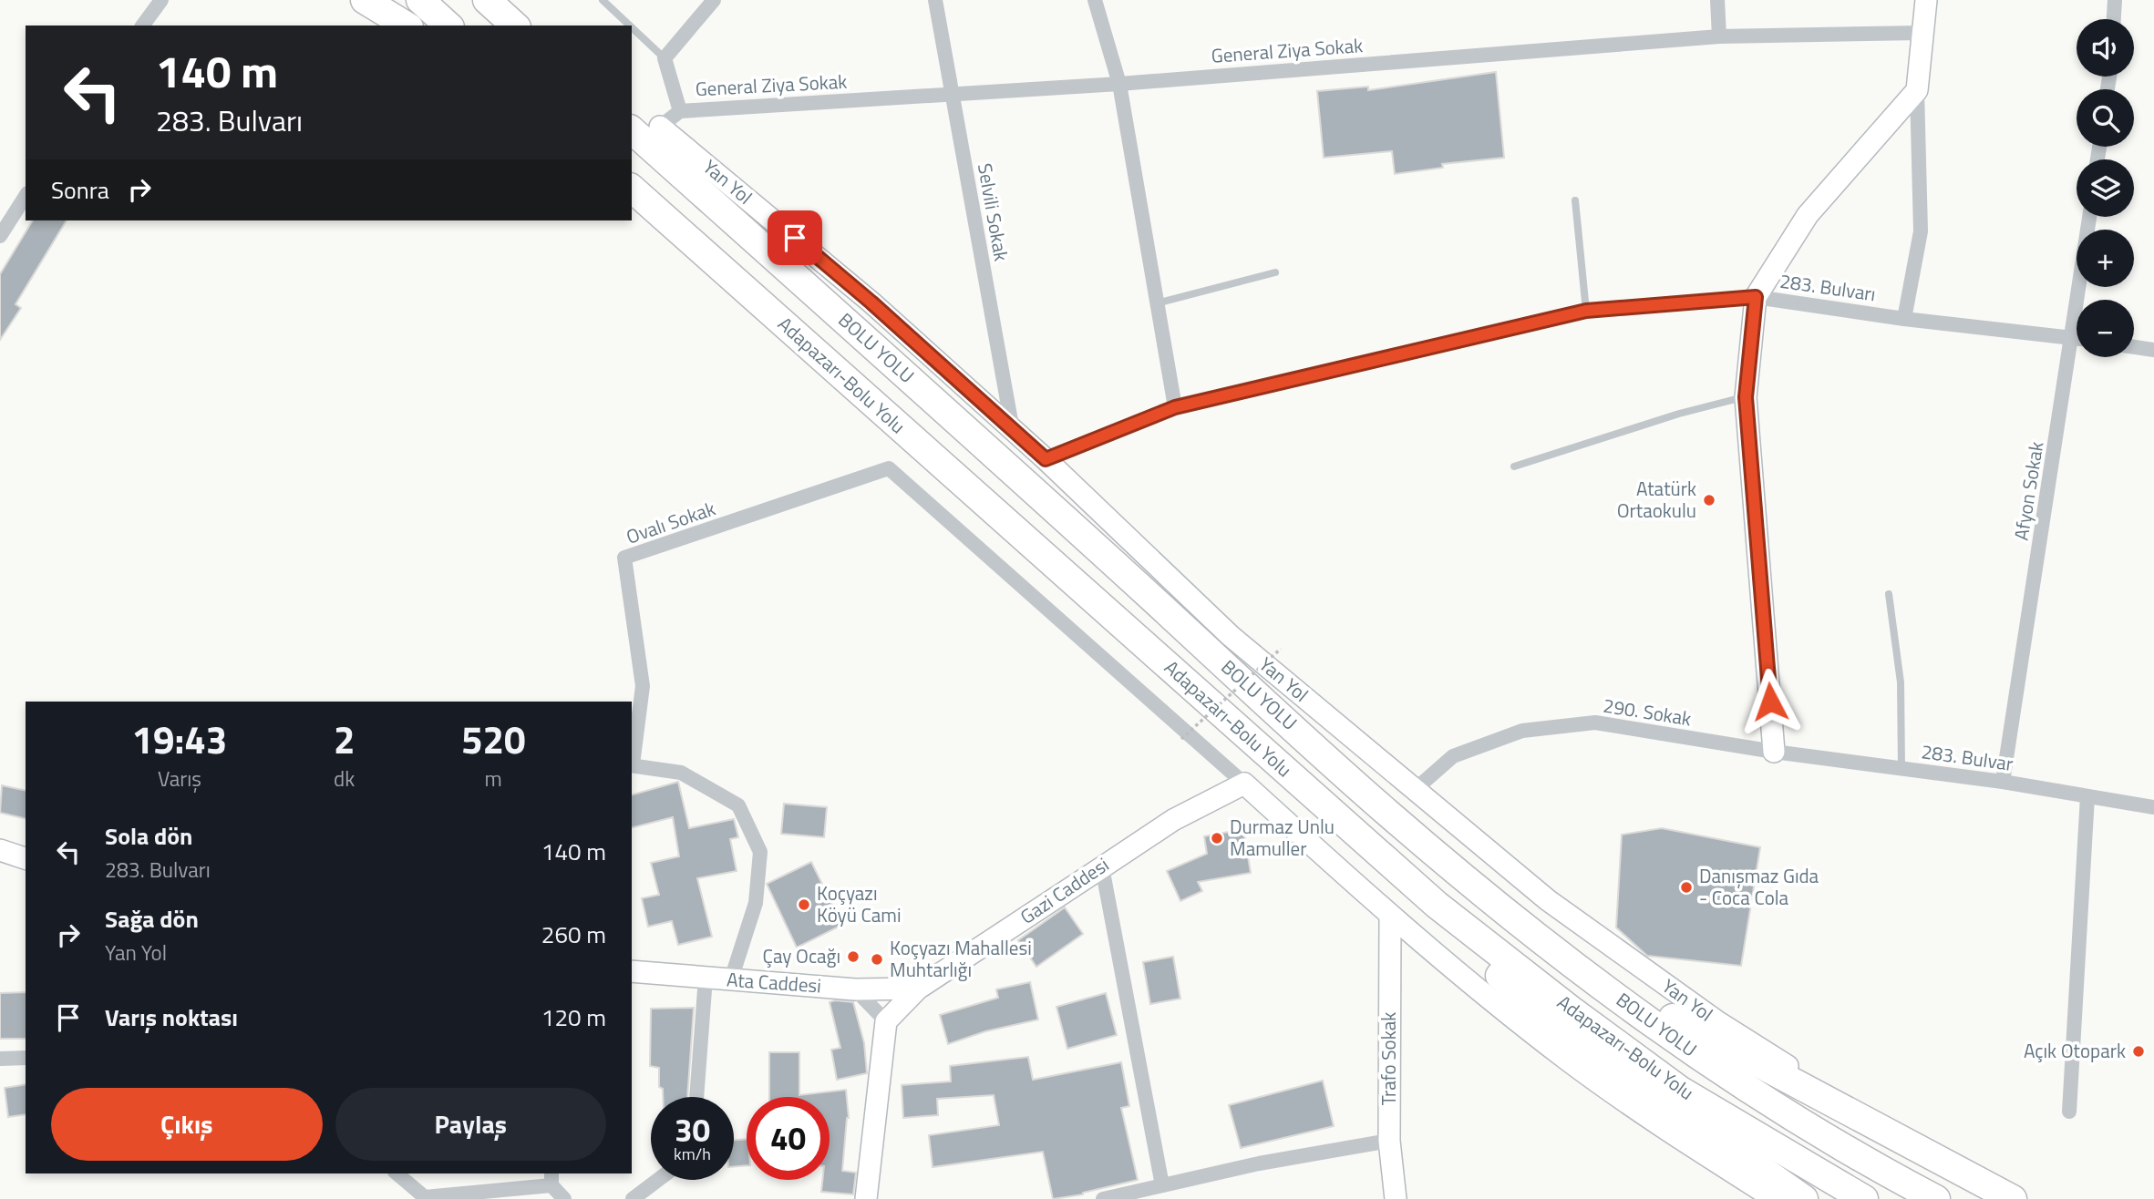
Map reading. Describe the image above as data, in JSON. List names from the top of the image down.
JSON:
{
  "streets": {
    "highway": ["BOLU YOLU", "Adapazarı-Bolu Yolu"],
    "street": [
      "General Ziya Sokak",
      "Yan Yol",
      "Selvili Sokak",
      "283. Bulvarı",
      "Afyon Sokak",
      "Ovalı Sokak",
      "290. Sokak",
      "283. Bulvar",
      "Gazi Caddesi",
      "Ata Caddesi",
      "Trafo Sokak"
    ]
  },
  "crossings": [
    ["General Ziya Sokak", "Yan Yol"],
    ["General Ziya Sokak", "Selvili Sokak"],
    ["Yan Yol", "Selvili Sokak"],
    ["Yan Yol", "283. Bulvarı"],
    ["Yan Yol", "290. Sokak"],
    ["283. Bulvarı", "Afyon Sokak"],
    ["Afyon Sokak", "283. Bulvar"],
    ["Ovalı Sokak", "Gazi Caddesi"],
    ["290. Sokak", "283. Bulvar"],
    ["Gazi Caddesi", "Ata Caddesi"]
  ],
  "places": [
    "Atatürk Ortaokulu",
    "Durmaz Unlu Mamuller",
    "Danışmaz Gıda - Coca Cola",
    "Koçyazı Köyü Cami",
    "Çay Ocağı",
    "Koçyazı Mahallesi Muhtarlığı",
    "Açık Otopark"
  ],
  "page": {
    "map_buttons": ["+", "−"],
    "turn": ["140 m", "283. Bulvarı"],
    "then": "Sonra",
    "eta": [
      "19:43",
      "Varış",
      "2",
      "dk",
      "520",
      "m"
    ],
    "list": [
      {
        "name": "Sola dön",
        "note": "283. Bulvarı",
        "value": "140 m"
      },
      {
        "name": "Sağa dön",
        "note": "Yan Yol",
        "value": "260 m"
      },
      {
        "name": "Varış noktası",
        "value": "120 m"
      }
    ],
    "buttons": ["Çıkış", "Paylaş"],
    "speed": "30 km/h",
    "limit": "40"
  }
}
